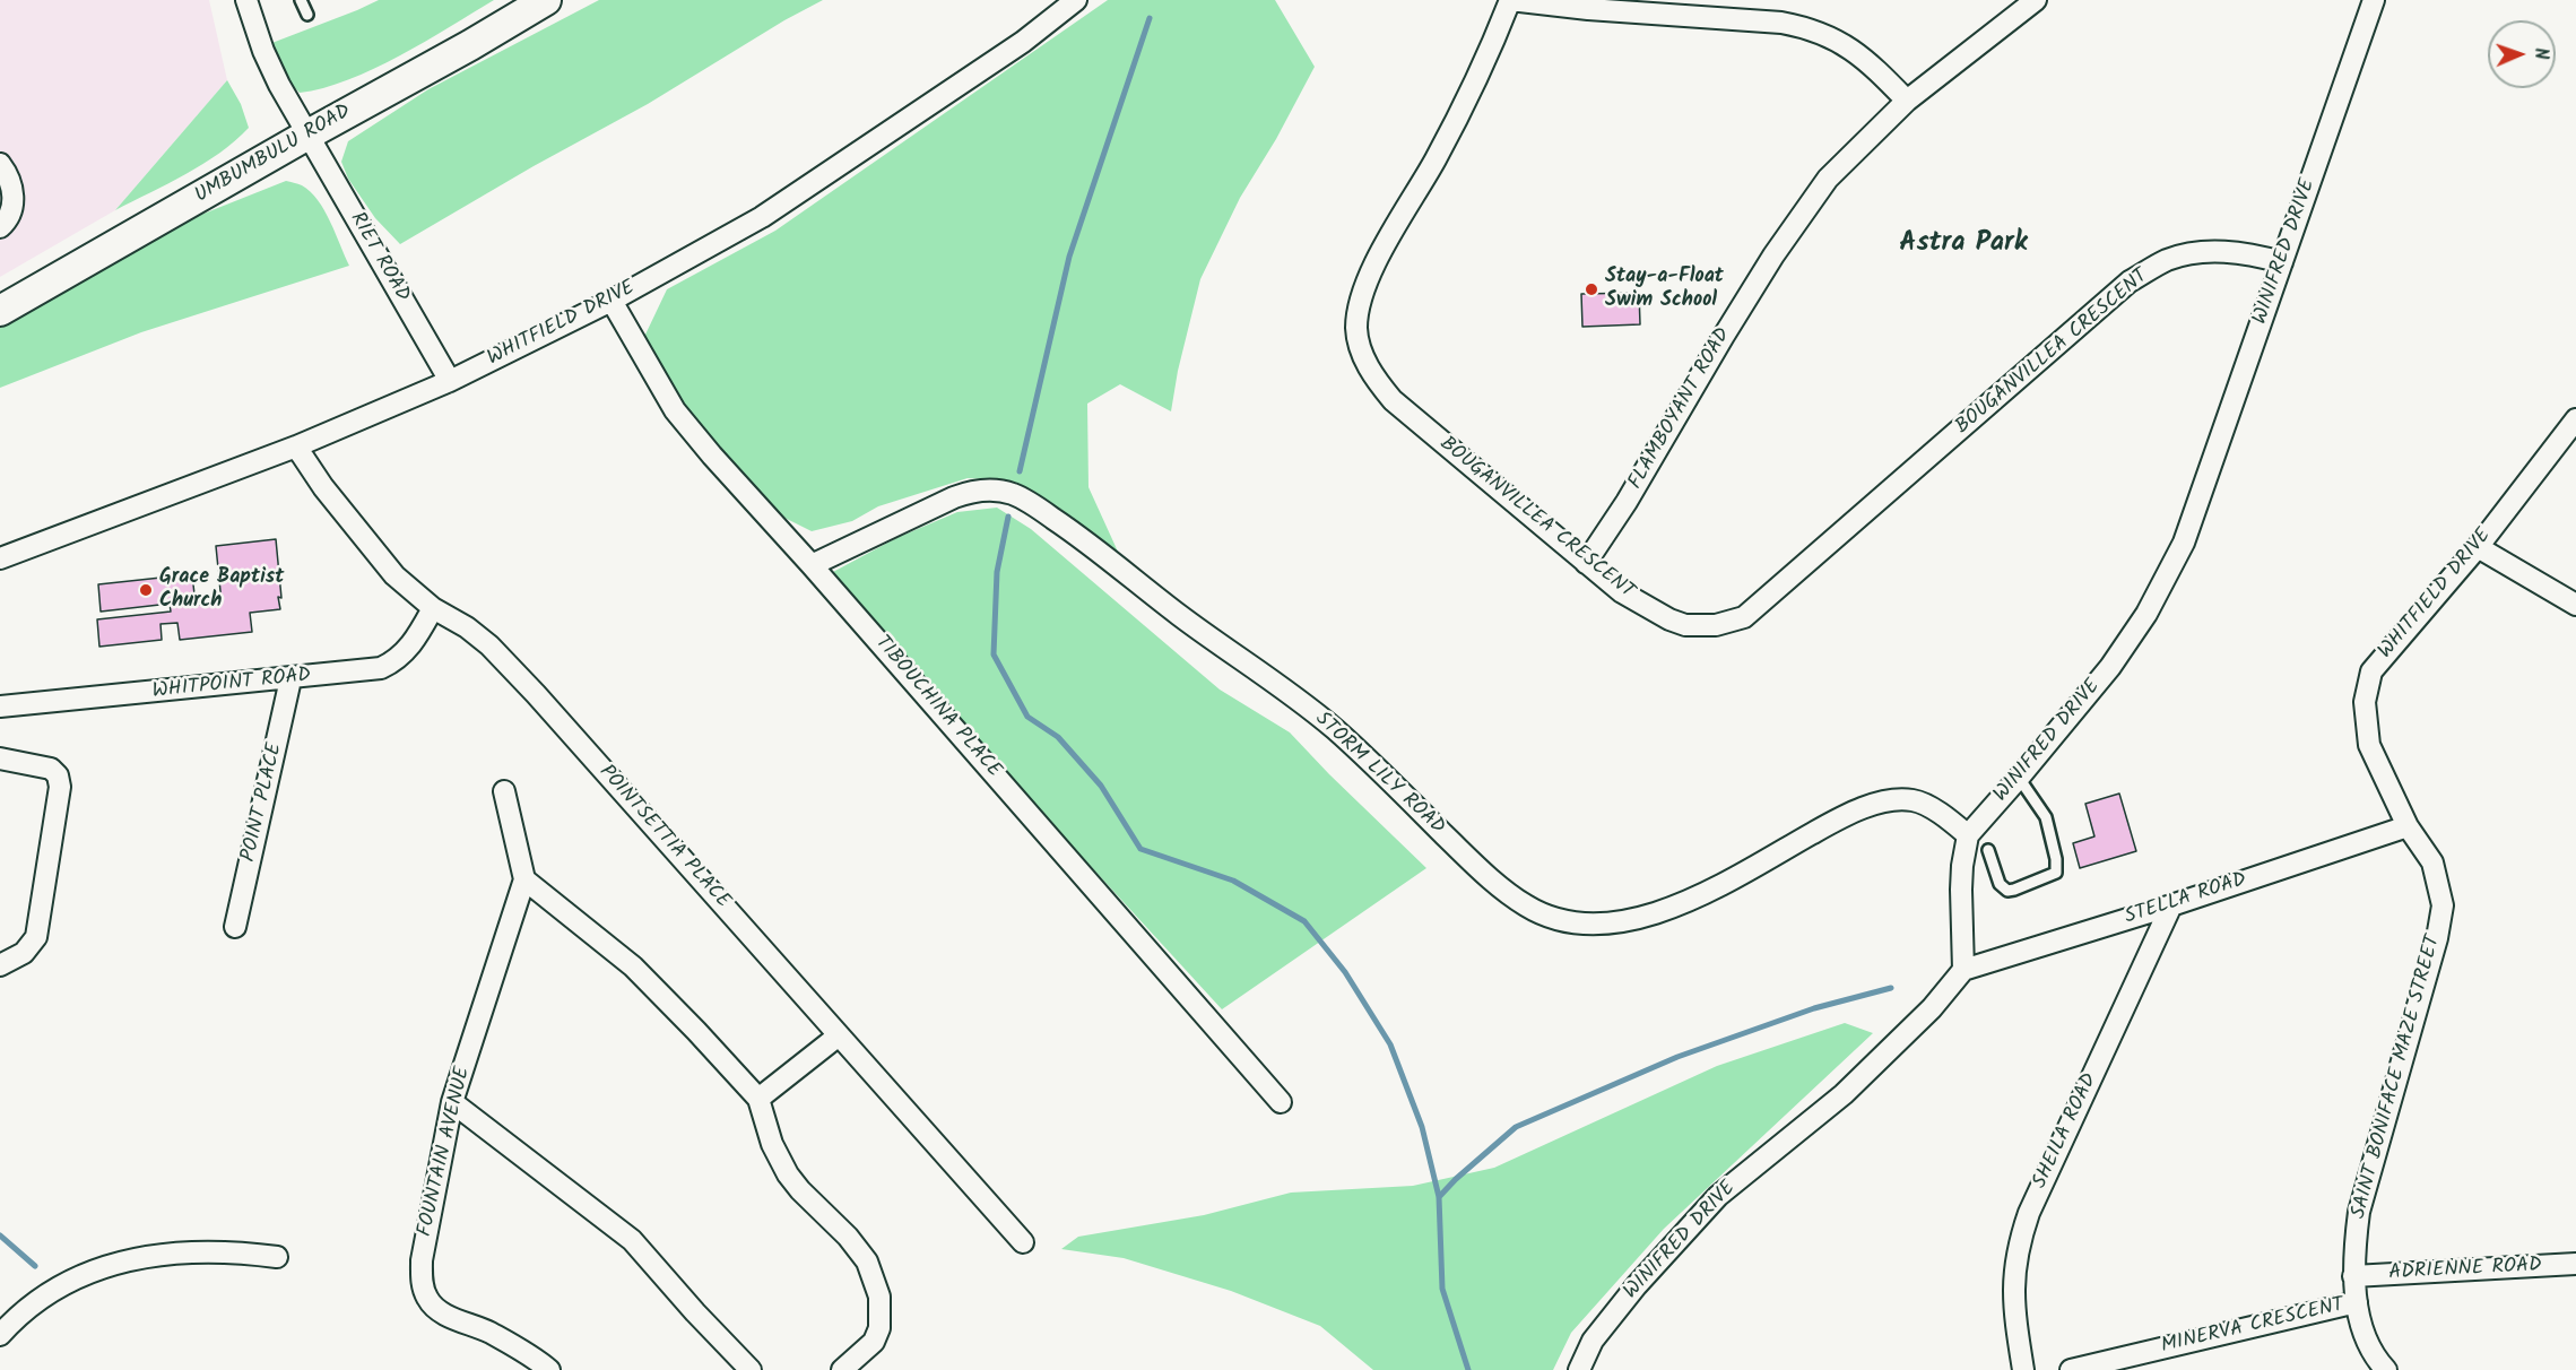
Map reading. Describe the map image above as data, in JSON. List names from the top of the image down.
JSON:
{
  "streets": {
    "main road": ["UMBUMBULU ROAD"],
    "street": [
      "WINIFRED DRIVE",
      "RIET ROAD",
      "WHITFIELD DRIVE",
      "BOUGANVILLEA CRESCENT",
      "FLAMBOYANT ROAD",
      "WHITPOINT ROAD",
      "TIBOUCHINA PLACE",
      "STORM LILY ROAD",
      "POINT PLACE",
      "POINTSETTIA PLACE",
      "STELLA ROAD",
      "SAINT BONIFACE MAZE STREET",
      "SHEILA ROAD",
      "FOUNTAIN AVENUE",
      "ADRIENNE ROAD",
      "MINERVA CRESCENT"
    ]
  },
  "crossings": [
    ["UMBUMBULU ROAD", "RIET ROAD"],
    ["WINIFRED DRIVE", "BOUGANVILLEA CRESCENT"],
    ["WINIFRED DRIVE", "STORM LILY ROAD"],
    ["WINIFRED DRIVE", "STELLA ROAD"],
    ["RIET ROAD", "WHITFIELD DRIVE"],
    ["WHITFIELD DRIVE", "TIBOUCHINA PLACE"],
    ["WHITFIELD DRIVE", "POINTSETTIA PLACE"],
    ["WHITFIELD DRIVE", "STELLA ROAD"],
    ["WHITFIELD DRIVE", "SAINT BONIFACE MAZE STREET"],
    ["BOUGANVILLEA CRESCENT", "FLAMBOYANT ROAD"],
    ["WHITPOINT ROAD", "POINT PLACE"],
    ["WHITPOINT ROAD", "POINTSETTIA PLACE"],
    ["TIBOUCHINA PLACE", "STORM LILY ROAD"],
    ["STELLA ROAD", "SAINT BONIFACE MAZE STREET"],
    ["STELLA ROAD", "SHEILA ROAD"],
    ["SAINT BONIFACE MAZE STREET", "ADRIENNE ROAD"],
    ["SAINT BONIFACE MAZE STREET", "MINERVA CRESCENT"]
  ],
  "districts": ["Astra Park"],
  "places": ["Stay-a-Float Swim School", "Grace Baptist Church"],
  "north": "right"
}
